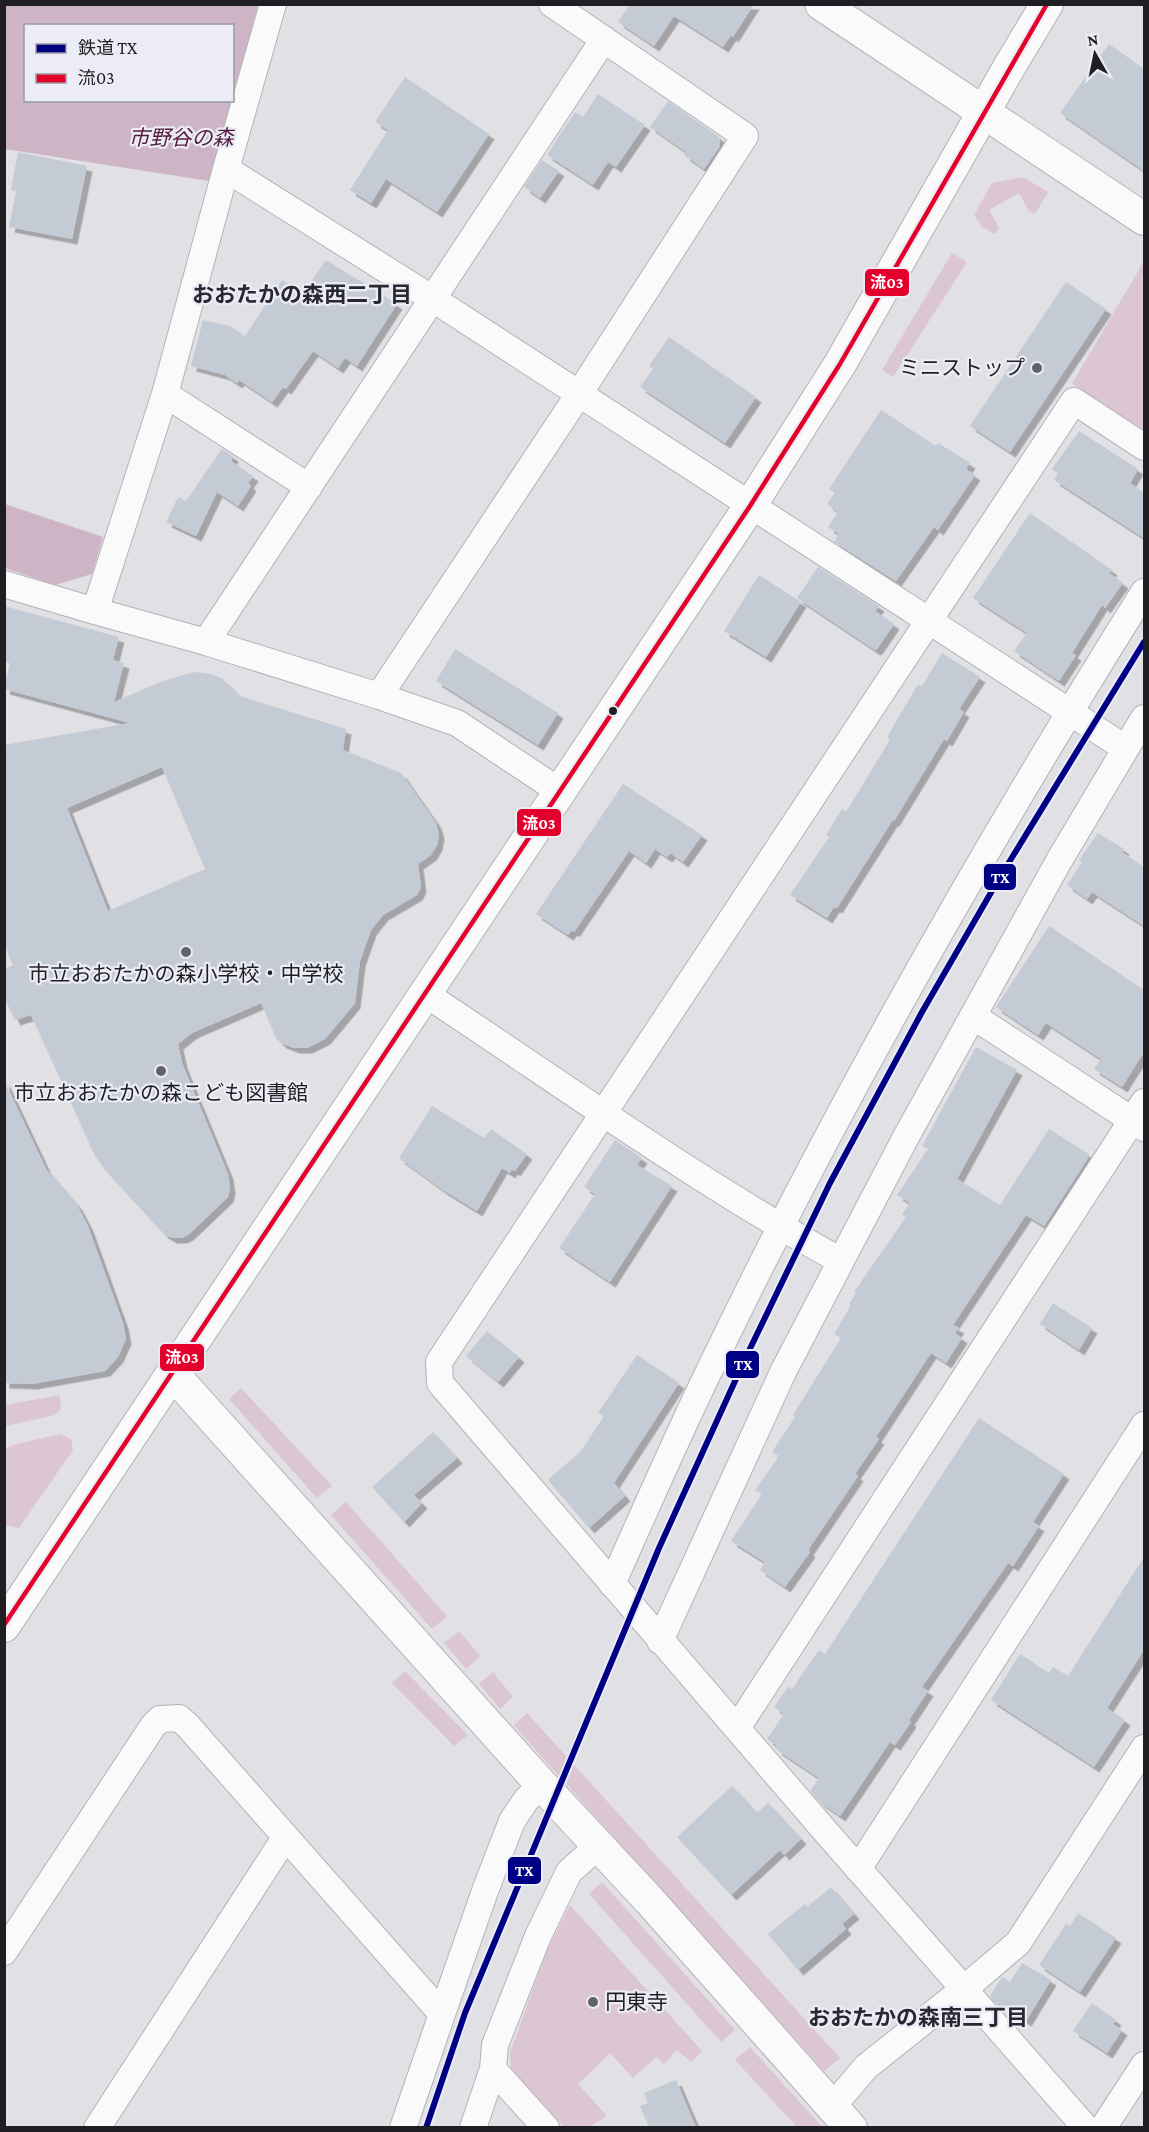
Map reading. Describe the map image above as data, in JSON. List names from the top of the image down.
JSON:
{
  "districts": ["おおたかの森西二丁目", "おおたかの森南三丁目"],
  "parks": ["市野谷の森"],
  "places": [
    "ミニストップ",
    "市立おおたかの森小学校・中学校",
    "市立おおたかの森こども図書館",
    "円東寺"
  ],
  "lines": ["transit line 流03", "rail line TX"],
  "legend": ["鉄道 TX", "流03"],
  "north": "top"
}
